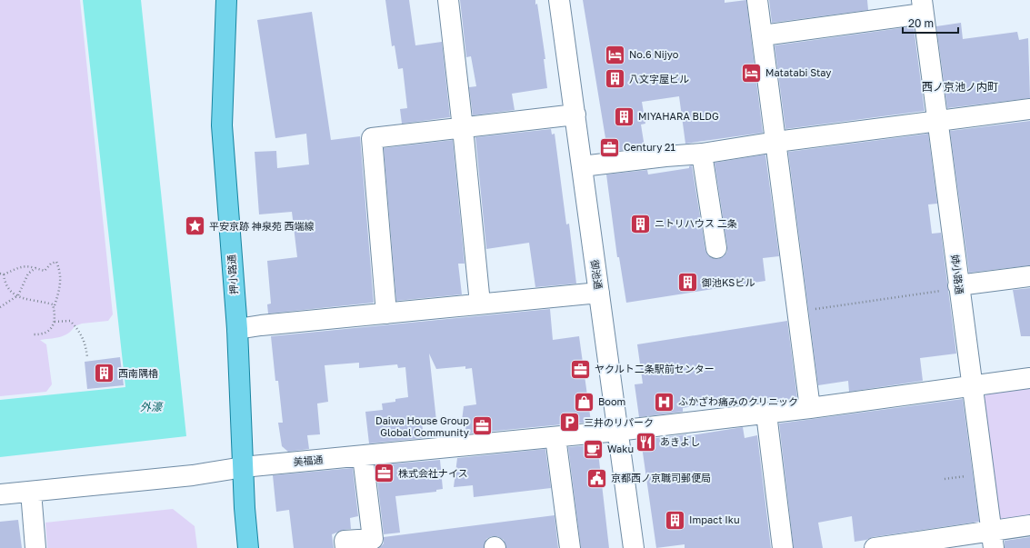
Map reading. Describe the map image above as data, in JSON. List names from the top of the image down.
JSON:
{
  "streets": {
    "main road": ["押小路通"],
    "street": ["御池通", "姉小路通", "美福通"]
  },
  "crossings": [
    ["押小路通", "美福通"],
    ["御池通", "美福通"],
    ["姉小路通", "美福通"]
  ],
  "districts": ["西ノ京池ノ内町"],
  "water": ["外濠"],
  "places": {
    "hotel": ["No.6 Nijyo", "Matatabi Stay"],
    "building": [
      "八文字屋ビル",
      "MIYAHARA BLDG",
      "ニトリハウス 二条",
      "御池KSビル",
      "西南隅櫓",
      "Impact Iku"
    ],
    "office": [
      "Century 21",
      "ヤクルト二条駅前センター",
      "Daiwa House Group Global Community",
      "株式会社ナイス"
    ],
    "place": ["平安京跡 神泉苑 西端線"],
    "shop": ["Boom"],
    "hospital": ["ふかざわ痛みのクリニック"],
    "parking": ["三井のリパーク"],
    "restaurant": ["あきよし"],
    "cafe": ["Waku"],
    "public building": ["京都西ノ京職司郵便局"]
  },
  "scale_bar": "20 m"
}
